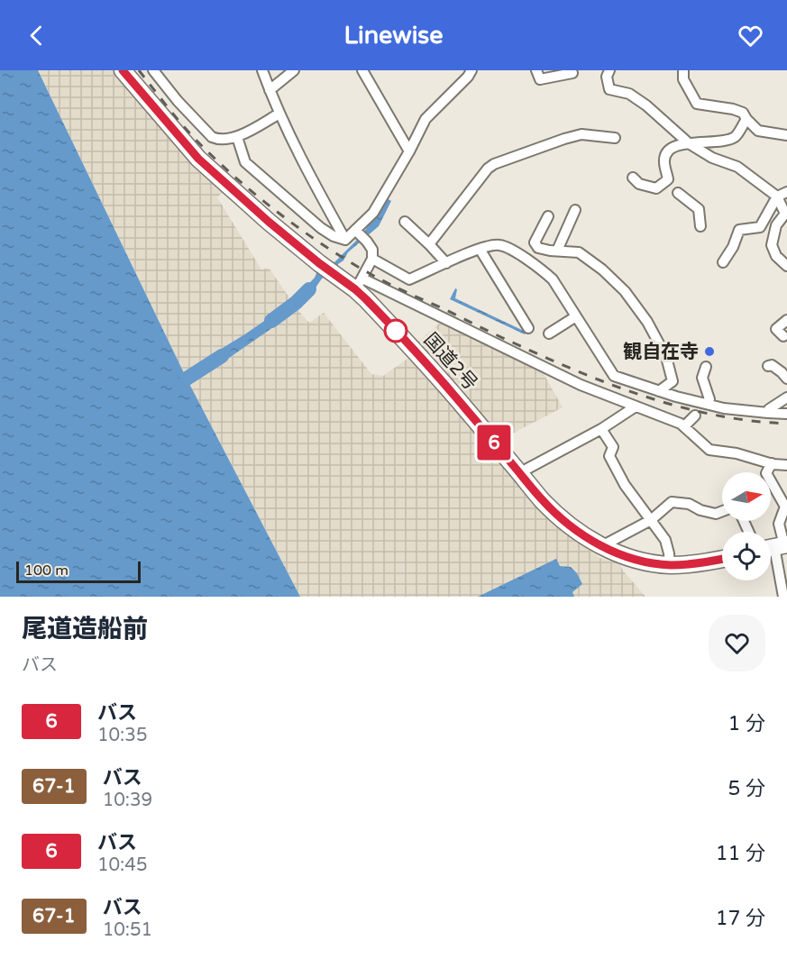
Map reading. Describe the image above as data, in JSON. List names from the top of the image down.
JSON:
{
  "streets": {
    "highway": ["国道2号"]
  },
  "places": ["観自在寺"],
  "lines": ["bus line 6"],
  "scale_bar": "100 m",
  "north": "right",
  "page": {
    "header": "Linewise",
    "on_map": "6",
    "scale": "100 m",
    "heading": ["尾道造船前", "バス"],
    "list": [
      {
        "mark": "6",
        "name": "バス",
        "note": "10:35",
        "value": "1 分"
      },
      {
        "mark": "67-1",
        "name": "バス",
        "note": "10:39",
        "value": "5 分"
      },
      {
        "mark": "6",
        "name": "バス",
        "note": "10:45",
        "value": "11 分"
      },
      {
        "mark": "67-1",
        "name": "バス",
        "note": "10:51",
        "value": "17 分"
      }
    ]
  }
}
